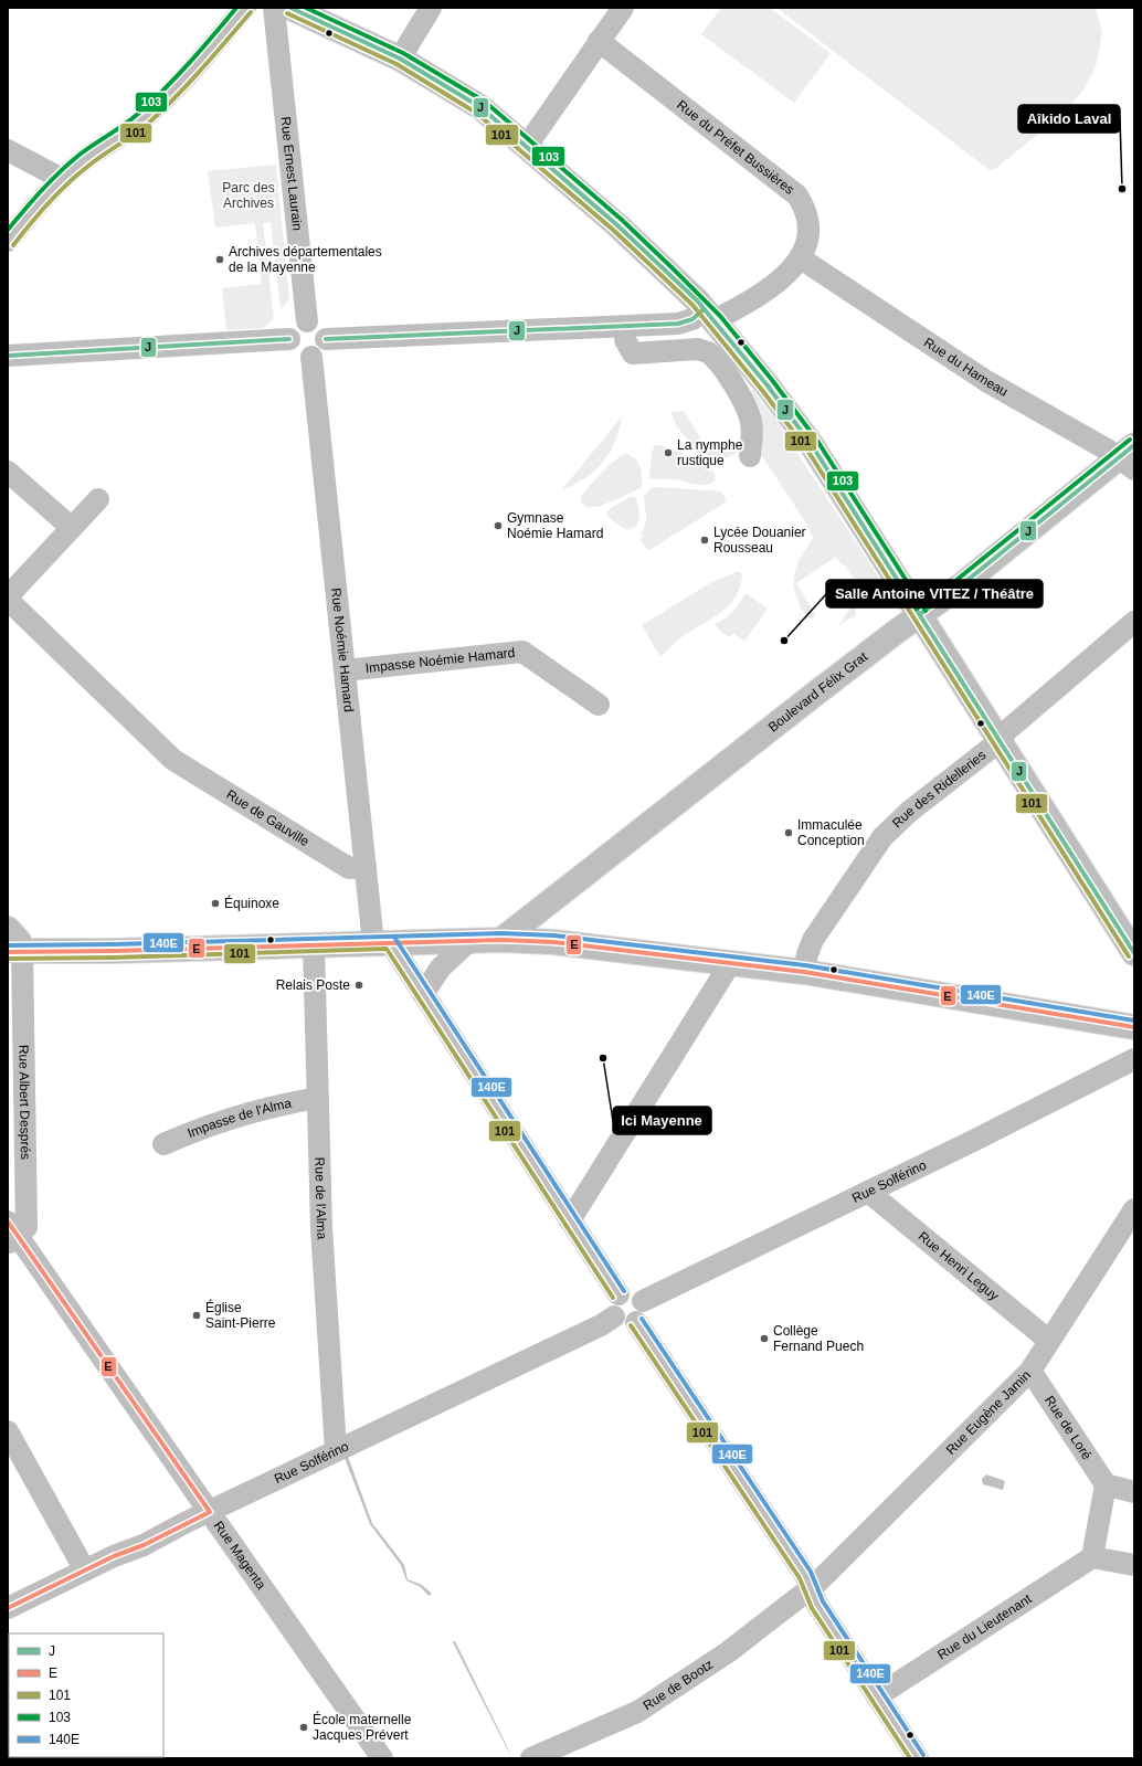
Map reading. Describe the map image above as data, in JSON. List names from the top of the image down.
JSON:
{
  "streets": {
    "main road": ["Boulevard Félix Grat"],
    "street": [
      "Rue du Préfet Bussières",
      "Rue Ernest Laurain",
      "Rue du Hameau",
      "Rue Noémie Hamard",
      "Impasse Noémie Hamard",
      "Rue des Ridelleries",
      "Rue de Gauville",
      "Rue Albert Després",
      "Impasse de l'Alma",
      "Rue Solférino",
      "Rue de l'Alma",
      "Rue Henri Leguy",
      "Rue Eugène Jamin",
      "Rue de Loré",
      "Rue Magenta",
      "Rue du Lieutenant",
      "Rue de Bootz"
    ]
  },
  "crossings": [
    ["Rue du Préfet Bussières", "Rue Ernest Laurain"],
    ["Rue du Préfet Bussières", "Rue du Hameau"],
    ["Rue du Préfet Bussières", "Rue Noémie Hamard"],
    ["Rue Ernest Laurain", "Rue Noémie Hamard"],
    ["Rue du Hameau", "Boulevard Félix Grat"],
    ["Rue Noémie Hamard", "Impasse Noémie Hamard"],
    ["Rue Noémie Hamard", "Rue de Gauville"],
    ["Rue Albert Després", "Rue Magenta"],
    ["Impasse de l'Alma", "Rue de l'Alma"],
    ["Rue Solférino", "Rue de l'Alma"],
    ["Rue Solférino", "Rue Henri Leguy"],
    ["Rue Solférino", "Rue Magenta"],
    ["Rue Henri Leguy", "Rue Eugène Jamin"],
    ["Rue Eugène Jamin", "Rue de Loré"],
    ["Rue Eugène Jamin", "Rue de Bootz"]
  ],
  "parks": ["Parc des Archives"],
  "places": [
    "Aîkido Laval",
    "Archives départementales de la Mayenne",
    "La nymphe rustique",
    "Gymnase Noémie Hamard",
    "Lycée Douanier Rousseau",
    "Salle Antoine VITEZ / Théâtre",
    "Immaculée Conception",
    "Équinoxe",
    "Relais Poste",
    "Ici Mayenne",
    "Église Saint-Pierre",
    "Collège Fernand Puech",
    "École maternelle Jacques Prévert"
  ],
  "lines": [
    "transit line J",
    "transit line 103",
    "transit line 101",
    "transit line 140E",
    "transit line E"
  ],
  "legend": [
    "J",
    "E",
    "101",
    "103",
    "140E"
  ]
}
